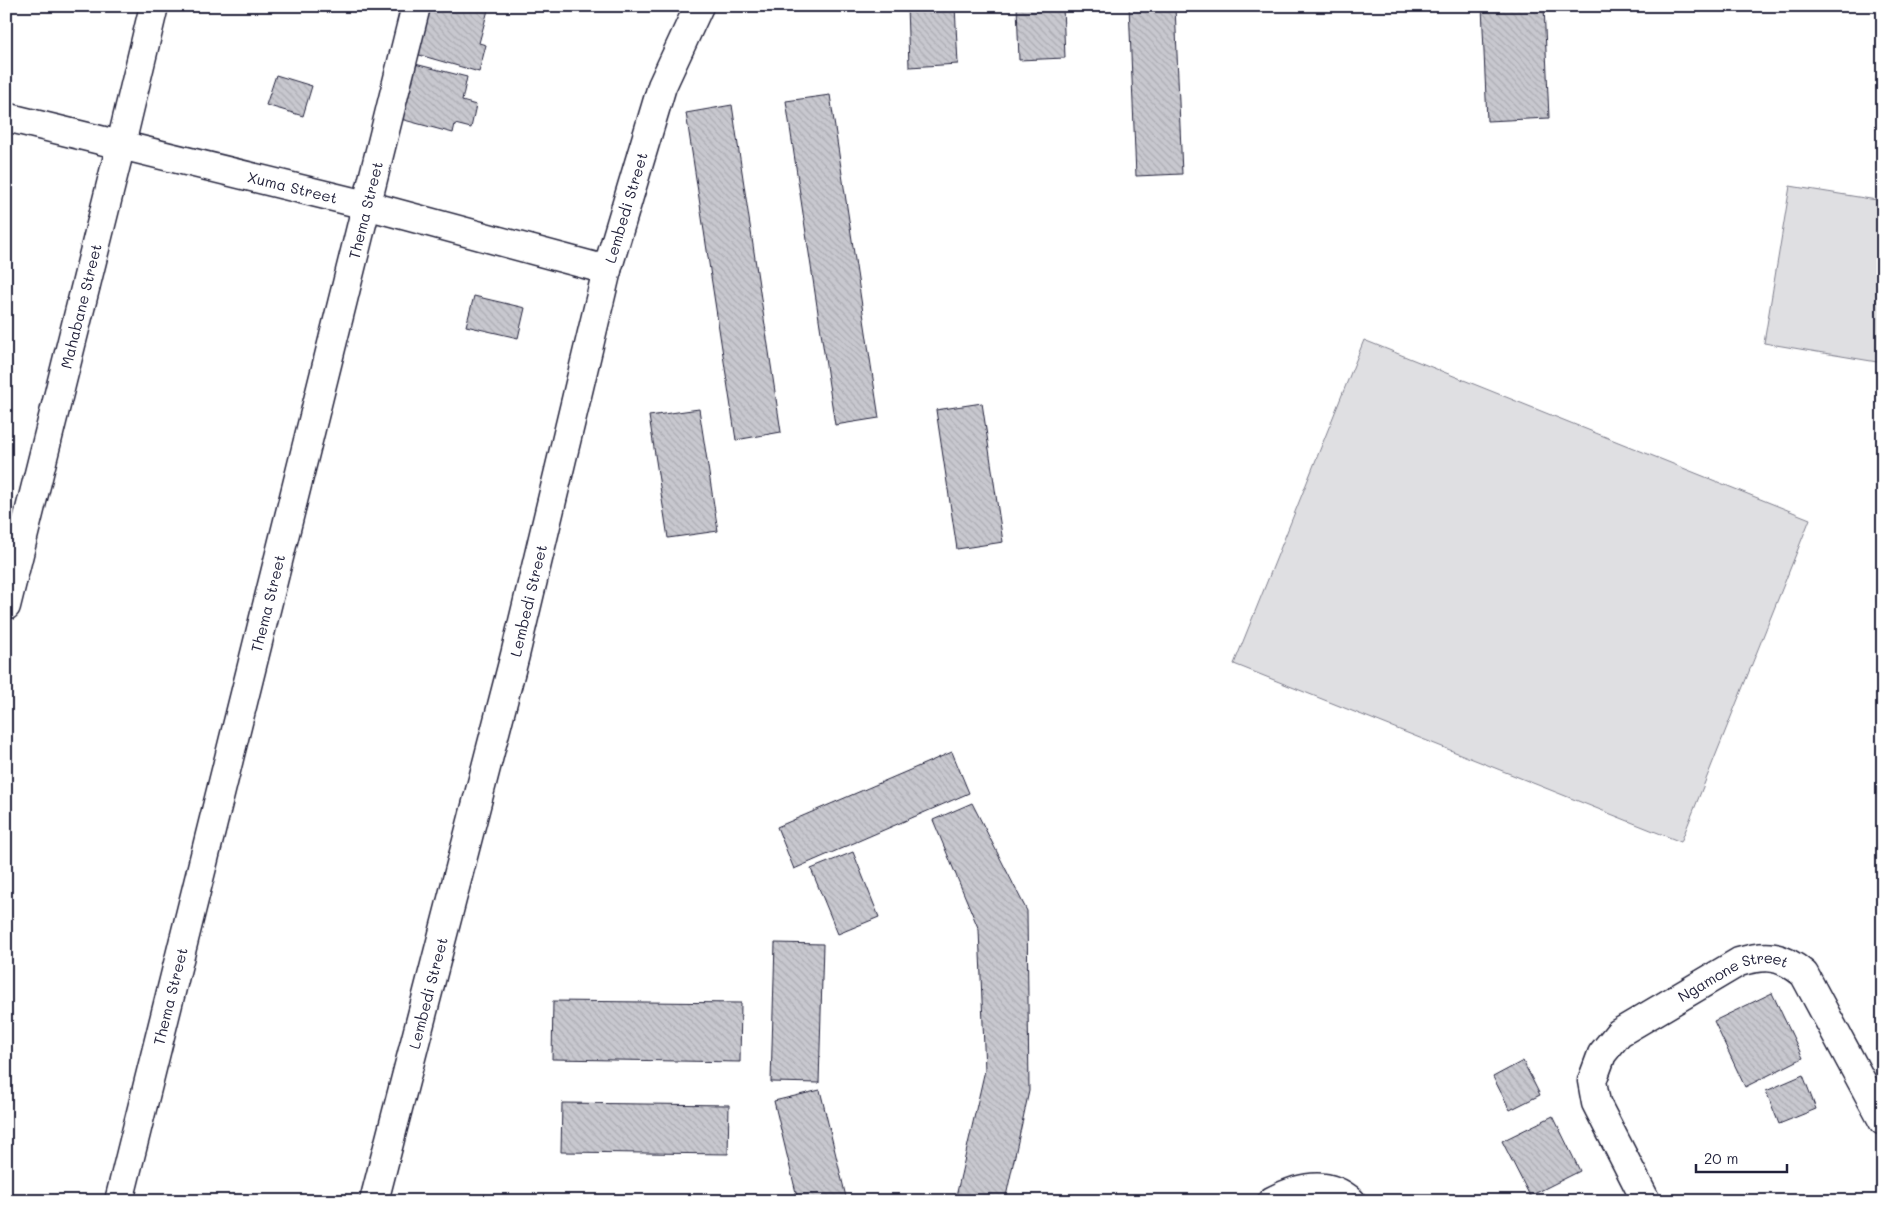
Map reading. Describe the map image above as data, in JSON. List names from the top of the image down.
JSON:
{
  "streets": {
    "street": [
      "Xuma Street",
      "Lembedi Street",
      "Thema Street",
      "Mahabane Street",
      "Ngamone Street"
    ]
  },
  "crossings": [
    ["Xuma Street", "Lembedi Street"],
    ["Xuma Street", "Thema Street"],
    ["Xuma Street", "Mahabane Street"]
  ],
  "scale_bar": "20 m"
}
